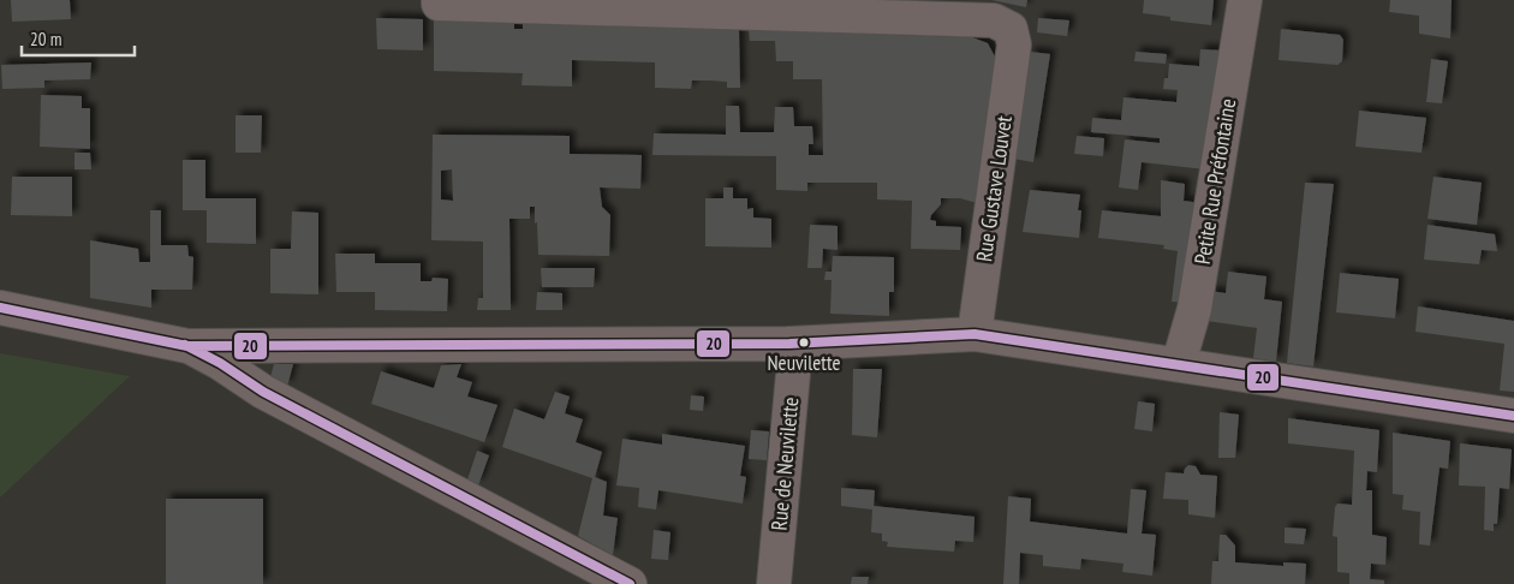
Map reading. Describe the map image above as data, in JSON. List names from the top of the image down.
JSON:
{
  "streets": {
    "street": ["Petite Rue Préfontaine", "Rue Gustave Louvet", "Rue de Neuvilette"]
  },
  "places": ["Neuvilette"],
  "lines": ["transit line 20"],
  "scale_bar": "20 m"
}
